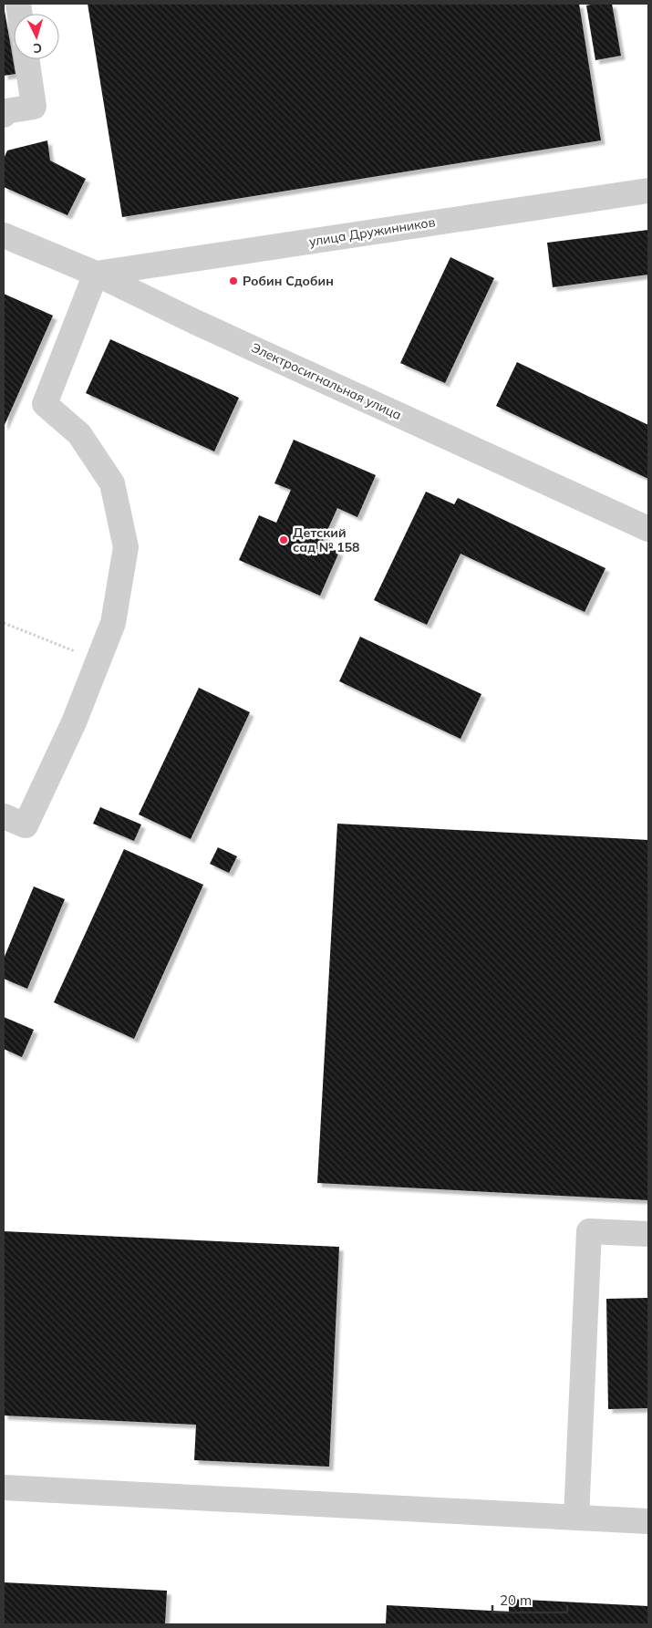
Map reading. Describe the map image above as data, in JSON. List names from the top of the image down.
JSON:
{
  "streets": {
    "street": ["улица Дружинников", "Электросигнальная улица"]
  },
  "crossings": [
    ["улица Дружинников", "Электросигнальная улица"]
  ],
  "places": ["Робин Сдобин", "Детский сад № 158"],
  "scale_bar": "20 m",
  "north": "bottom"
}
